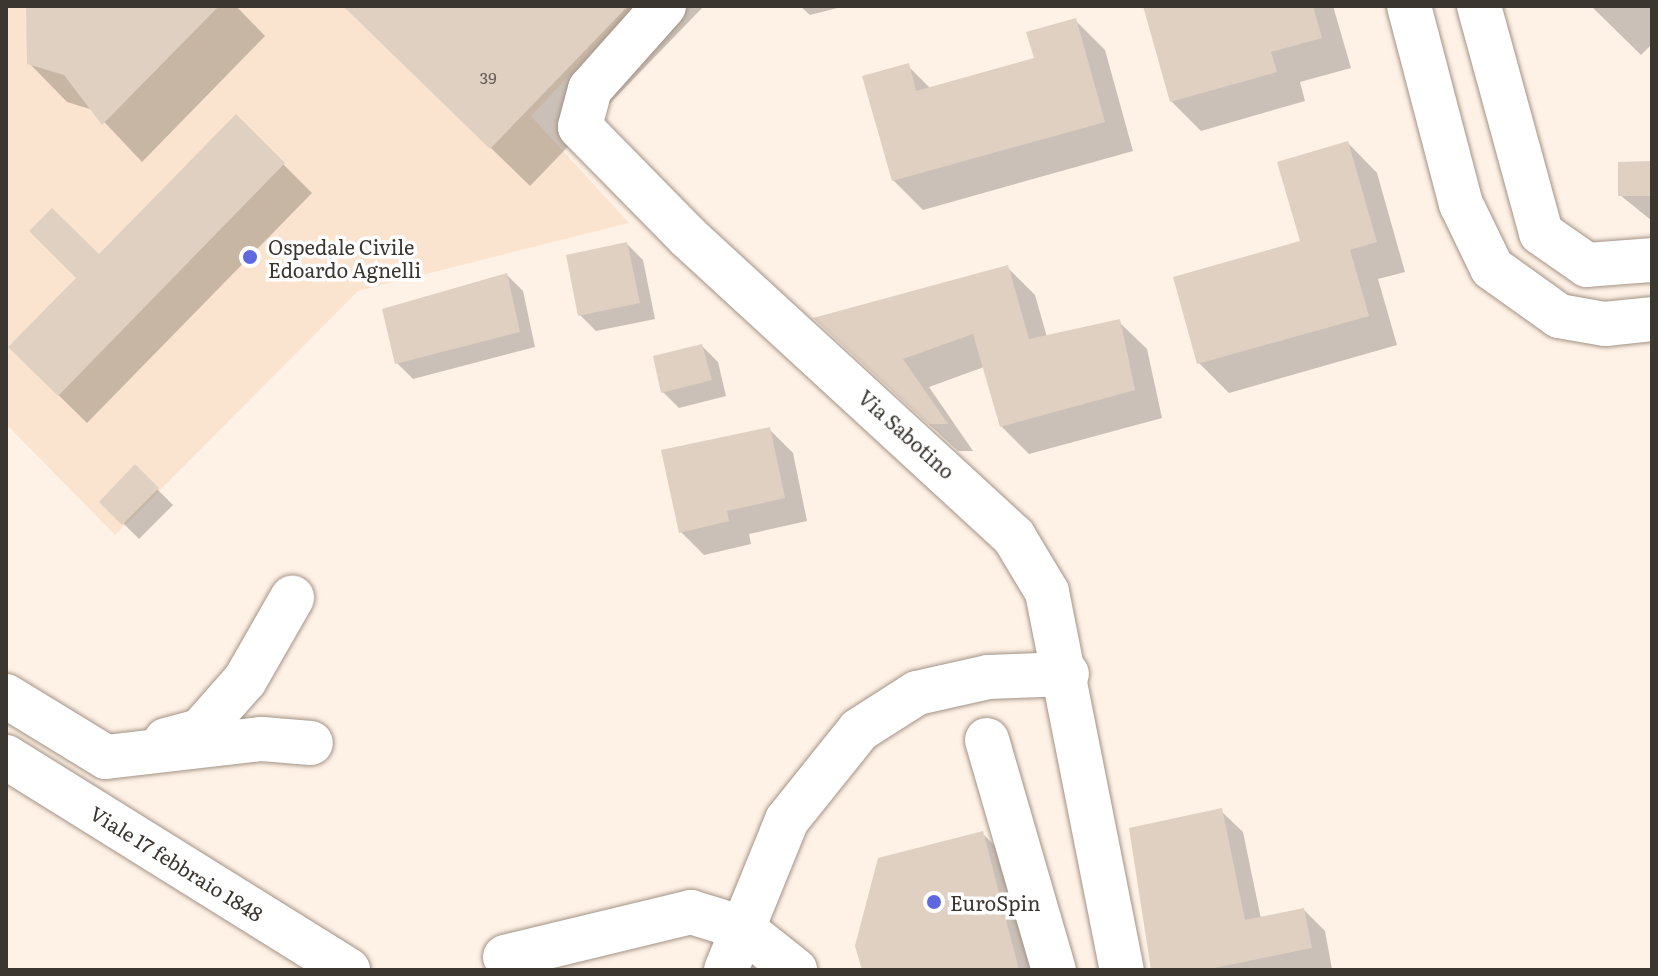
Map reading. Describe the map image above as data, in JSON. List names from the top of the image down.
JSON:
{
  "streets": {
    "street": ["Via Sabotino", "Viale 17 febbraio 1848"]
  },
  "places": ["Ospedale Civile Edoardo Agnelli", "EuroSpin"],
  "house_numbers": ["39"]
}
